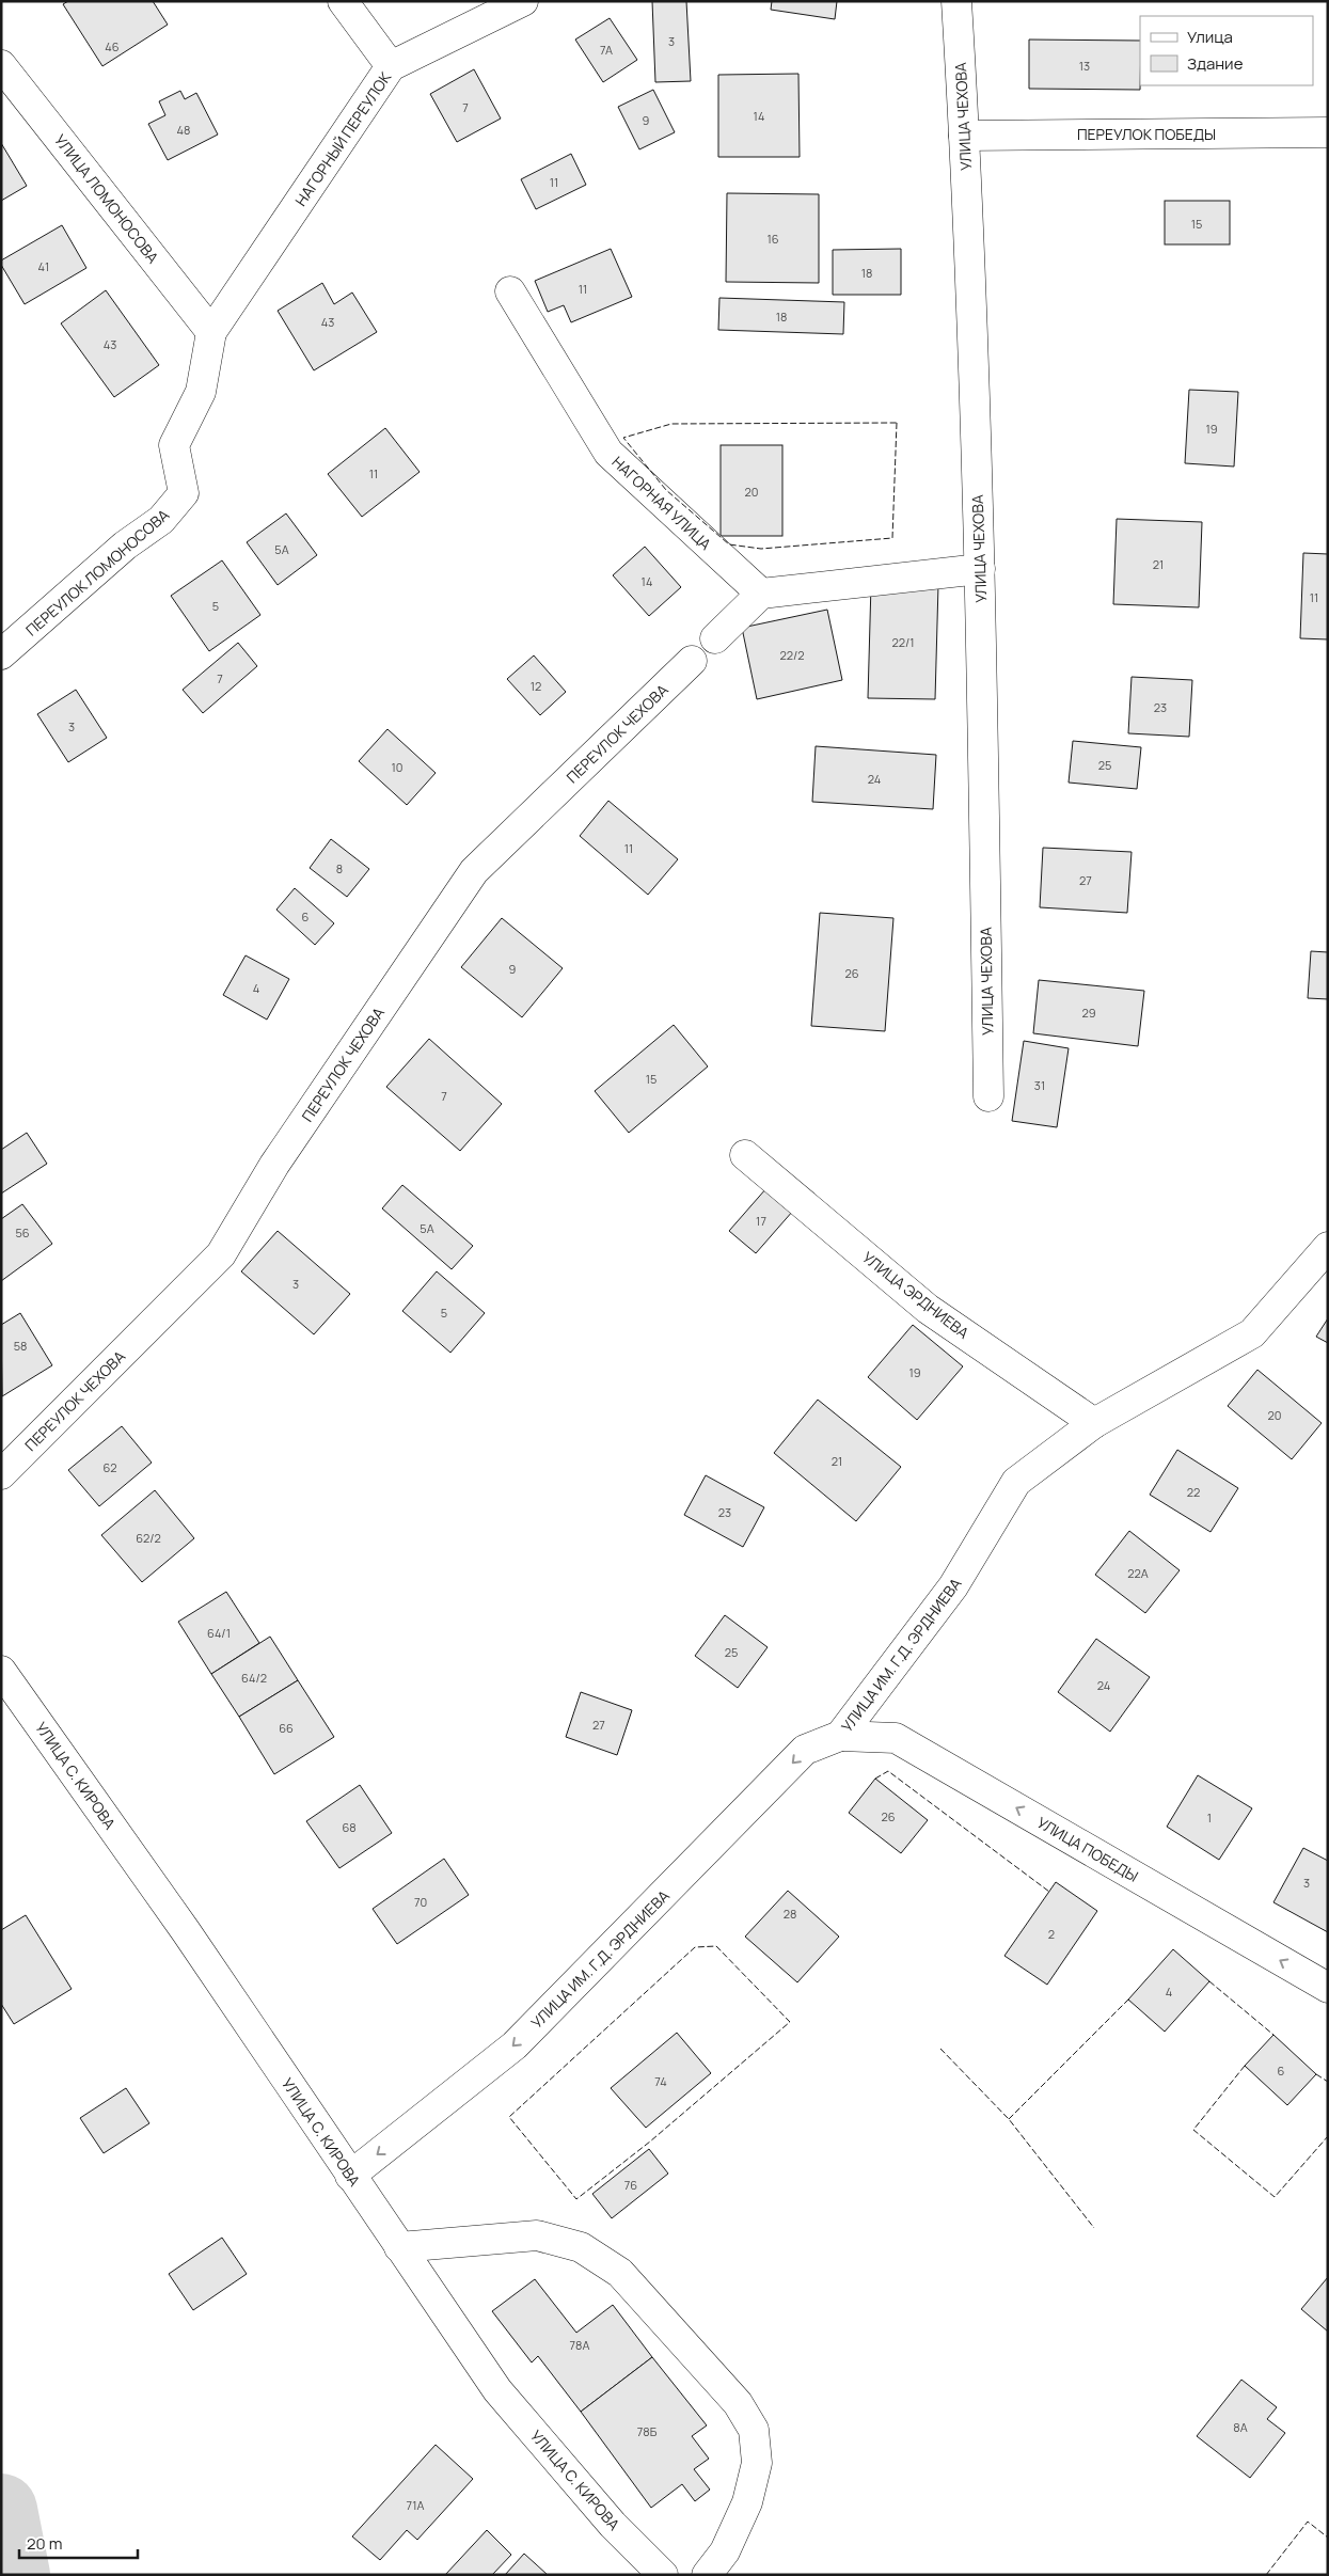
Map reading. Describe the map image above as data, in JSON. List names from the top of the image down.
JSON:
{
  "streets": {
    "street": [
      "УЛИЦА ЧЕХОВА",
      "ПЕРЕУЛОК ПОБЕДЫ",
      "НАГОРНЫЙ ПЕРЕУЛОК",
      "УЛИЦА ЛОМОНОСОВА",
      "НАГОРНАЯ УЛИЦА",
      "ПЕРЕУЛОК ЛОМОНОСОВА",
      "ПЕРЕУЛОК ЧЕХОВА",
      "УЛИЦА ЭРДНИЕВА",
      "УЛИЦА ИМ. Г.Д. ЭРДНИЕВА",
      "УЛИЦА С. КИРОВА",
      "УЛИЦА ПОБЕДЫ"
    ]
  },
  "crossings": [
    ["УЛИЦА ЧЕХОВА", "ПЕРЕУЛОК ПОБЕДЫ"],
    ["НАГОРНЫЙ ПЕРЕУЛОК", "УЛИЦА ЛОМОНОСОВА"],
    ["НАГОРНЫЙ ПЕРЕУЛОК", "ПЕРЕУЛОК ЛОМОНОСОВА"],
    ["УЛИЦА ЛОМОНОСОВА", "ПЕРЕУЛОК ЛОМОНОСОВА"],
    ["УЛИЦА ЭРДНИЕВА", "УЛИЦА ИМ. Г.Д. ЭРДНИЕВА"],
    ["УЛИЦА ИМ. Г.Д. ЭРДНИЕВА", "УЛИЦА С. КИРОВА"],
    ["УЛИЦА ИМ. Г.Д. ЭРДНИЕВА", "УЛИЦА ПОБЕДЫ"]
  ],
  "one_way": ["УЛИЦА ИМ. Г.Д. ЭРДНИЕВА", "УЛИЦА ПОБЕДЫ"],
  "house_numbers": [
    "3",
    "46",
    "7А",
    "13",
    "7",
    "14",
    "9",
    "48",
    "11",
    "15",
    "16",
    "41",
    "18",
    "11",
    "18",
    "43",
    "43",
    "19",
    "11",
    "20",
    "5А",
    "21",
    "14",
    "11",
    "5",
    "22/1",
    "22/2",
    "7",
    "12",
    "23",
    "3",
    "25",
    "10",
    "24",
    "11",
    "8",
    "27",
    "6",
    "9",
    "26",
    "4",
    "29",
    "15",
    "31",
    "7",
    "17",
    "5А",
    "56",
    "3",
    "5",
    "58",
    "19",
    "20",
    "21",
    "62",
    "22",
    "23",
    "62/2",
    "22А",
    "64/1",
    "25",
    "64/2",
    "24",
    "27",
    "66",
    "26",
    "1",
    "68",
    "3",
    "70",
    "28",
    "2",
    "4",
    "6",
    "74",
    "76",
    "78А",
    "8А",
    "78Б",
    "71А"
  ],
  "legend": ["Улица", "Здание"],
  "scale_bar": "20 m"
}
